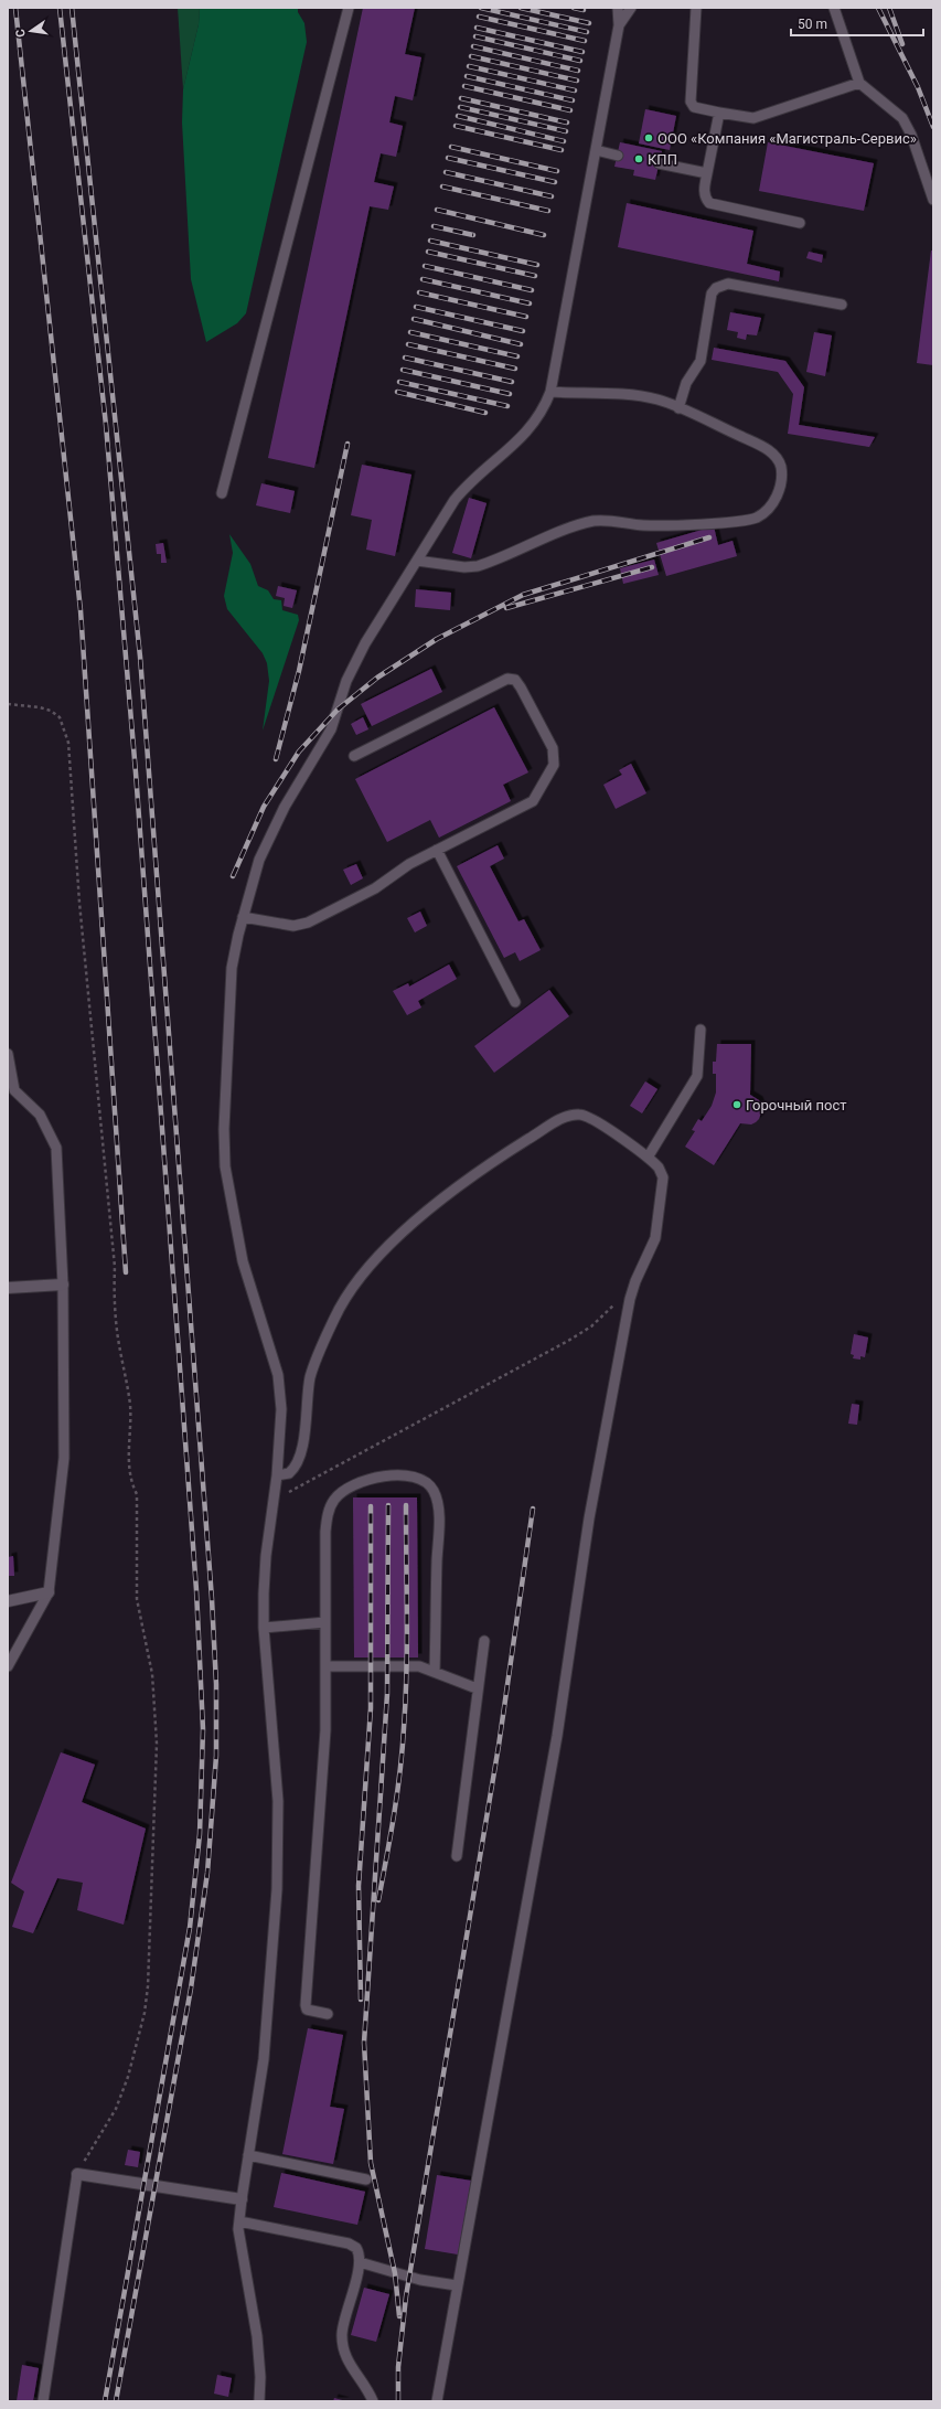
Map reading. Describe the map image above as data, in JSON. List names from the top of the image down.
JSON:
{
  "places": ["ООО «Компания «Магистраль-Сервис»", "КПП", "Горочный пост"],
  "scale_bar": "50 m",
  "north": "left"
}
